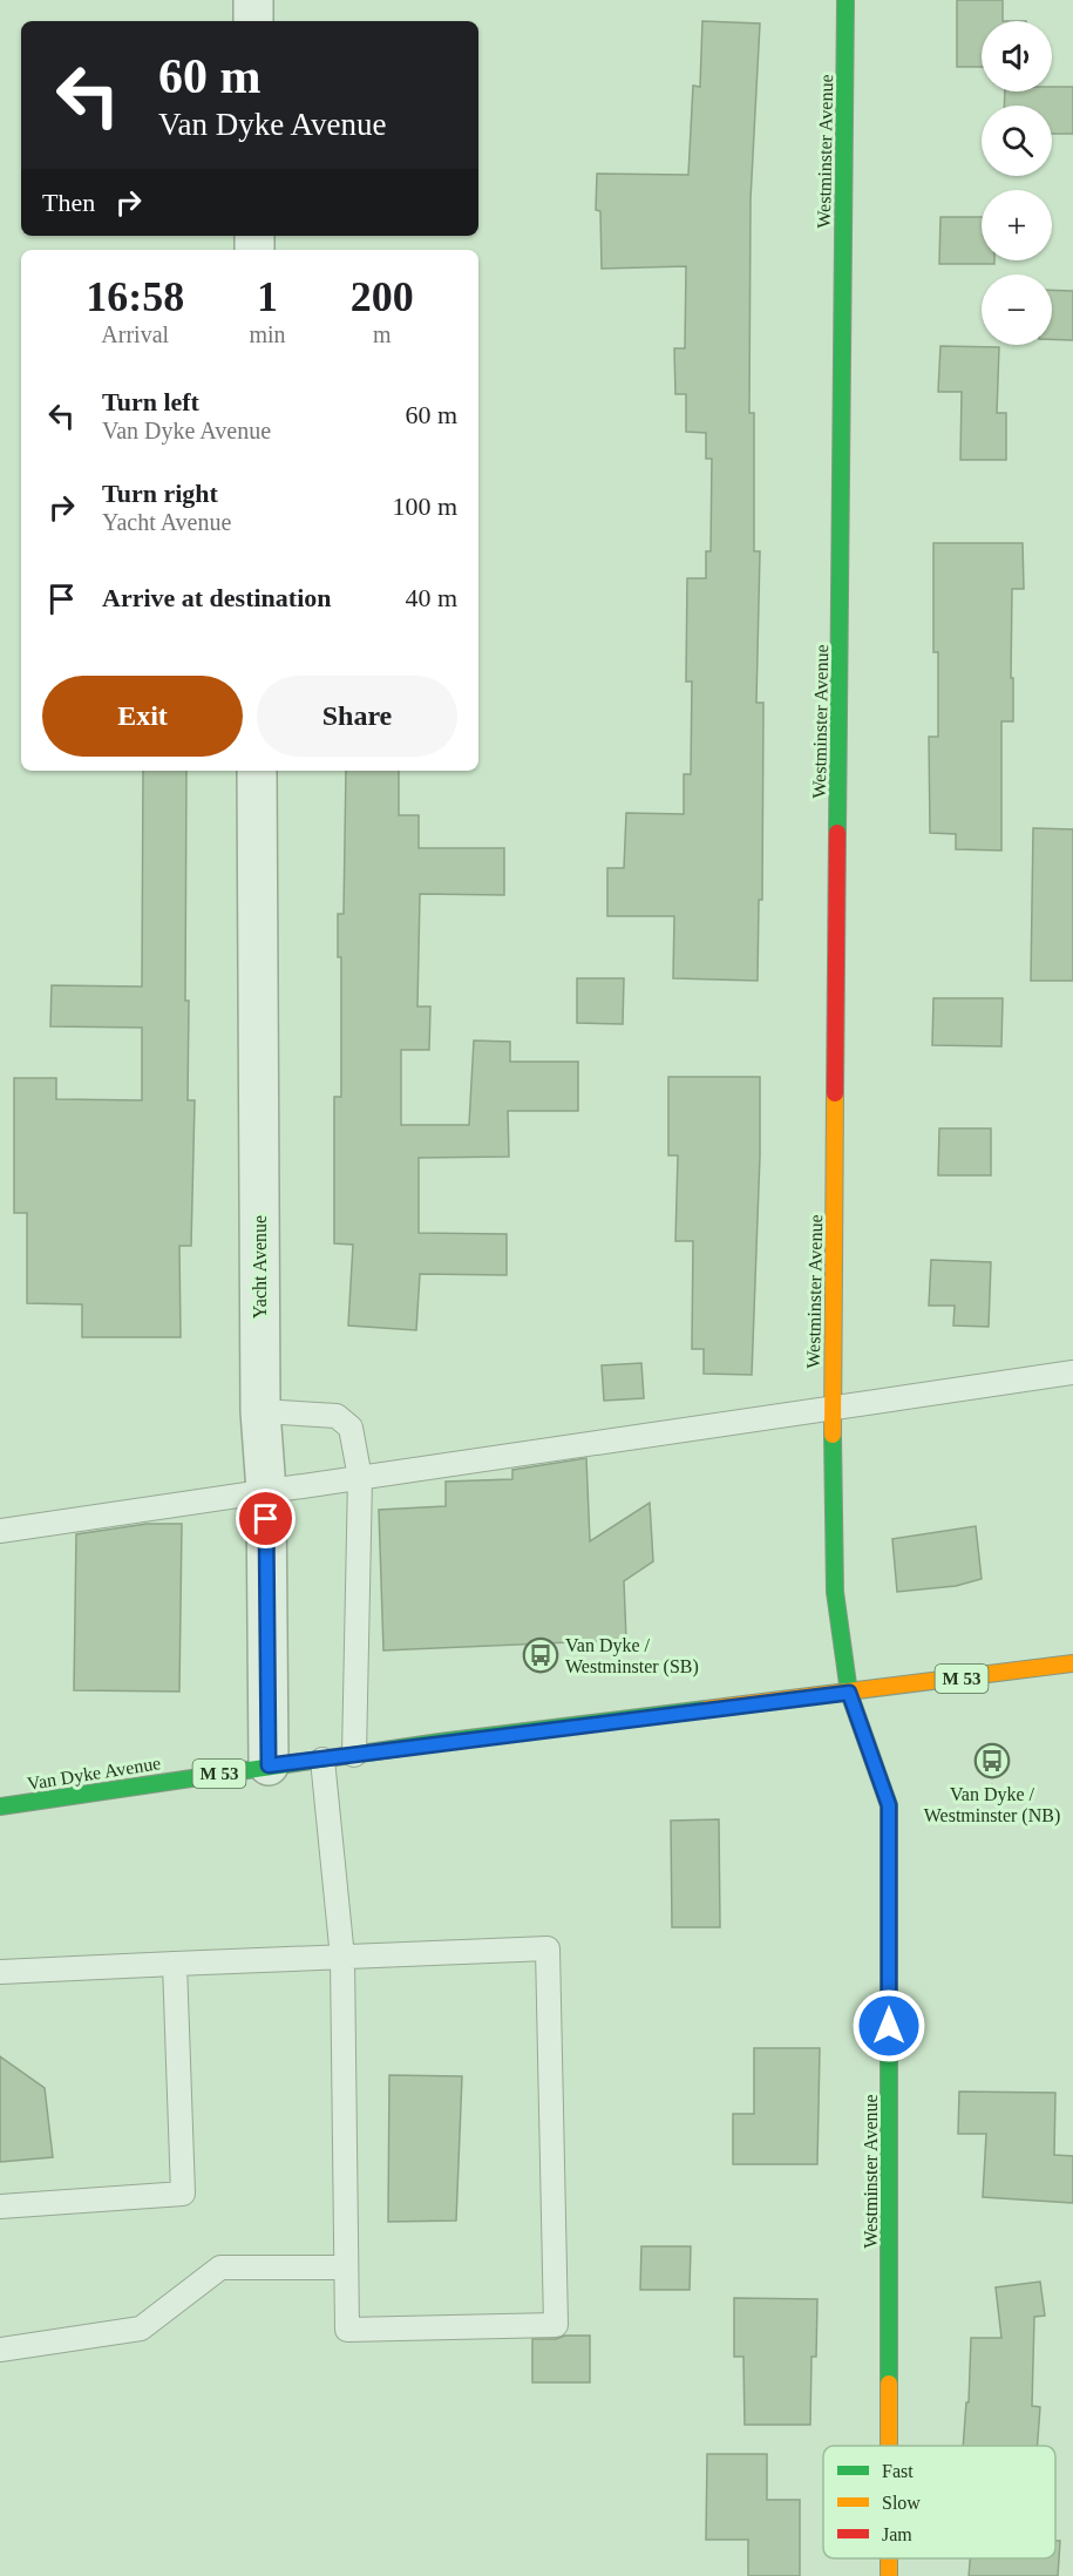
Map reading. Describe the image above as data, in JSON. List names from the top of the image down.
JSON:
{
  "streets": {
    "street": [
      "Westminster Avenue",
      "Yacht Avenue",
      "M 53",
      "Van Dyke Avenue"
    ]
  },
  "crossings": [
    ["Westminster Avenue", "Van Dyke Avenue"],
    ["Yacht Avenue", "Van Dyke Avenue"]
  ],
  "places": {
    "bus stop": ["Van Dyke / Westminster (SB)", "Van Dyke / Westminster (NB)"]
  },
  "legend": ["Fast", "Slow", "Jam"],
  "page": {
    "map_buttons": ["+", "−"],
    "turn": ["60 m", "Van Dyke Avenue"],
    "then": "Then",
    "eta": [
      "16:58",
      "Arrival",
      "1",
      "min",
      "200",
      "m"
    ],
    "list": [
      {
        "name": "Turn left",
        "note": "Van Dyke Avenue",
        "value": "60 m"
      },
      {
        "name": "Turn right",
        "note": "Yacht Avenue",
        "value": "100 m"
      },
      {
        "name": "Arrive at destination",
        "value": "40 m"
      }
    ],
    "buttons": ["Exit", "Share"]
  }
}
